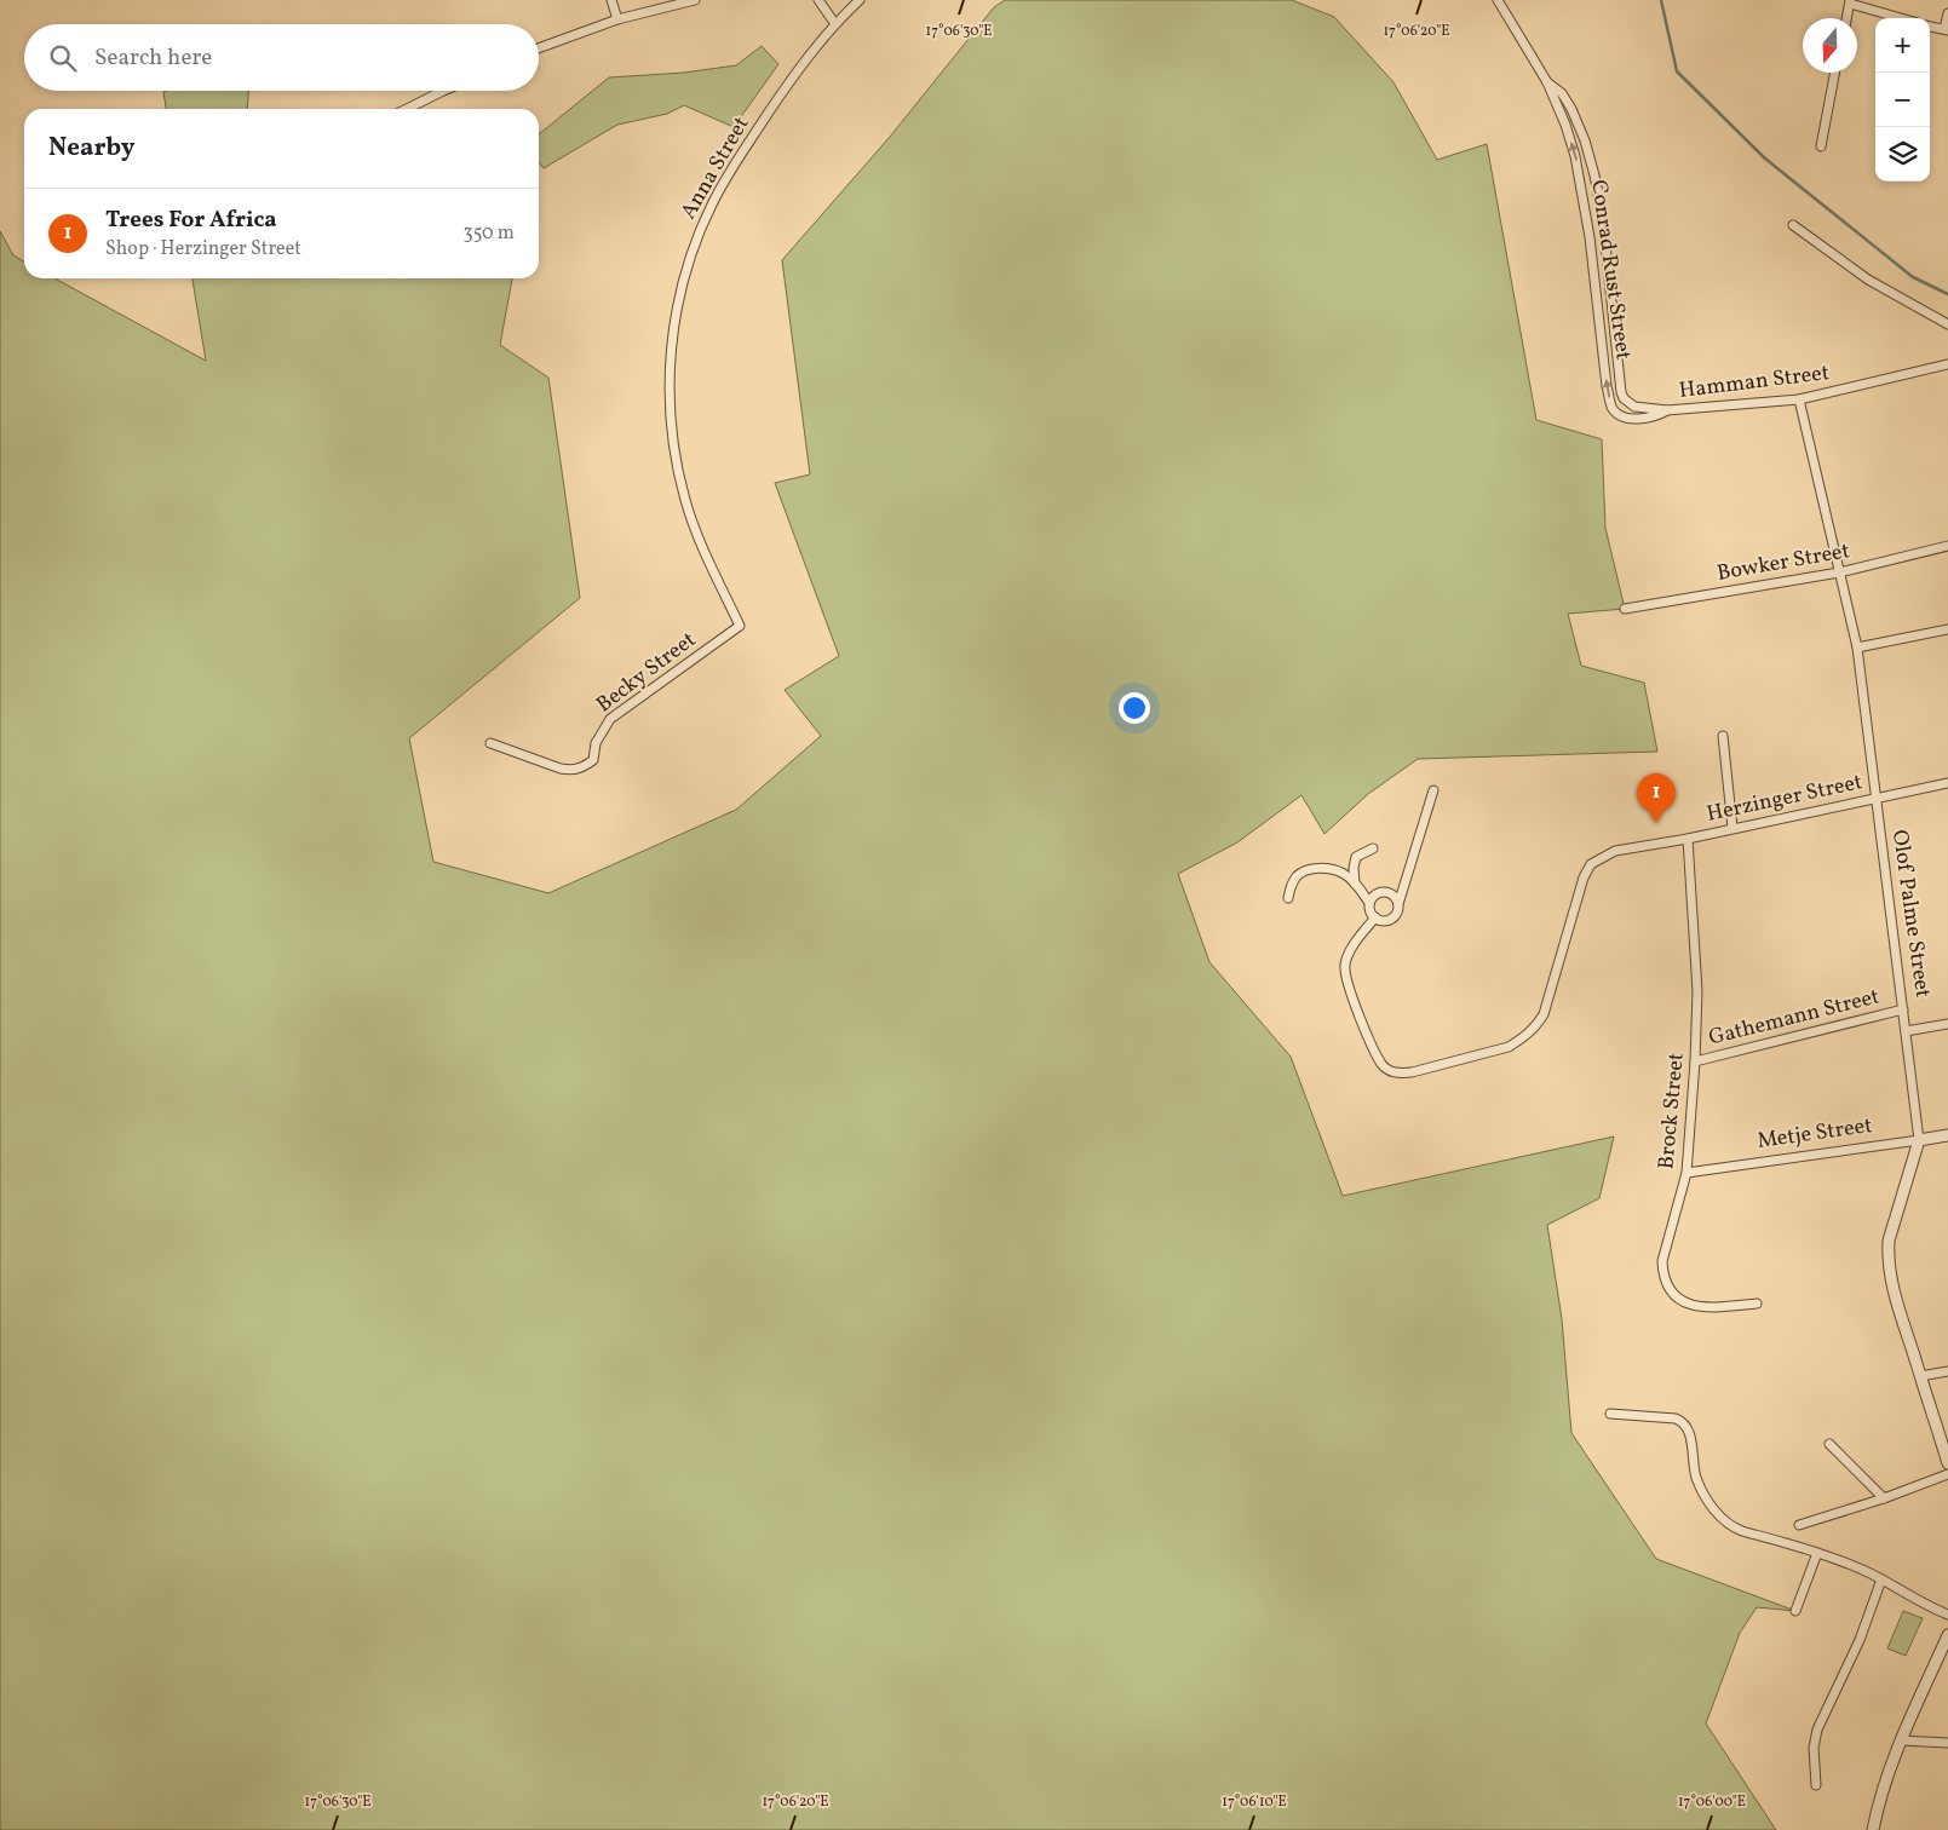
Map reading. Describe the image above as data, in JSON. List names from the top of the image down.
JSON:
{
  "streets": {
    "street": [
      "Anna Street",
      "Conrad Rust Street",
      "Hamman Street",
      "Bowker Street",
      "Becky Street",
      "Herzinger Street",
      "Olof Palme Street",
      "Gathemann Street",
      "Brock Street",
      "Metje Street"
    ]
  },
  "crossings": [
    ["Anna Street", "Becky Street"],
    ["Conrad Rust Street", "Hamman Street"],
    ["Hamman Street", "Olof Palme Street"],
    ["Bowker Street", "Olof Palme Street"],
    ["Herzinger Street", "Olof Palme Street"],
    ["Herzinger Street", "Brock Street"],
    ["Olof Palme Street", "Gathemann Street"],
    ["Olof Palme Street", "Metje Street"],
    ["Gathemann Street", "Brock Street"],
    ["Brock Street", "Metje Street"]
  ],
  "north": "bottom",
  "page": {
    "map_buttons": ["+", "−"],
    "search": "Search here",
    "heading": "Nearby",
    "list": [
      {
        "mark": "1",
        "name": "Trees For Africa",
        "note": "Shop · Herzinger Street",
        "value": "350 m"
      }
    ],
    "pins": "1"
  },
  "coordinates": [
    "17°06'30\"E",
    "17°06'20\"E",
    "17°06'10\"E",
    "17°06'00\"E"
  ]
}
